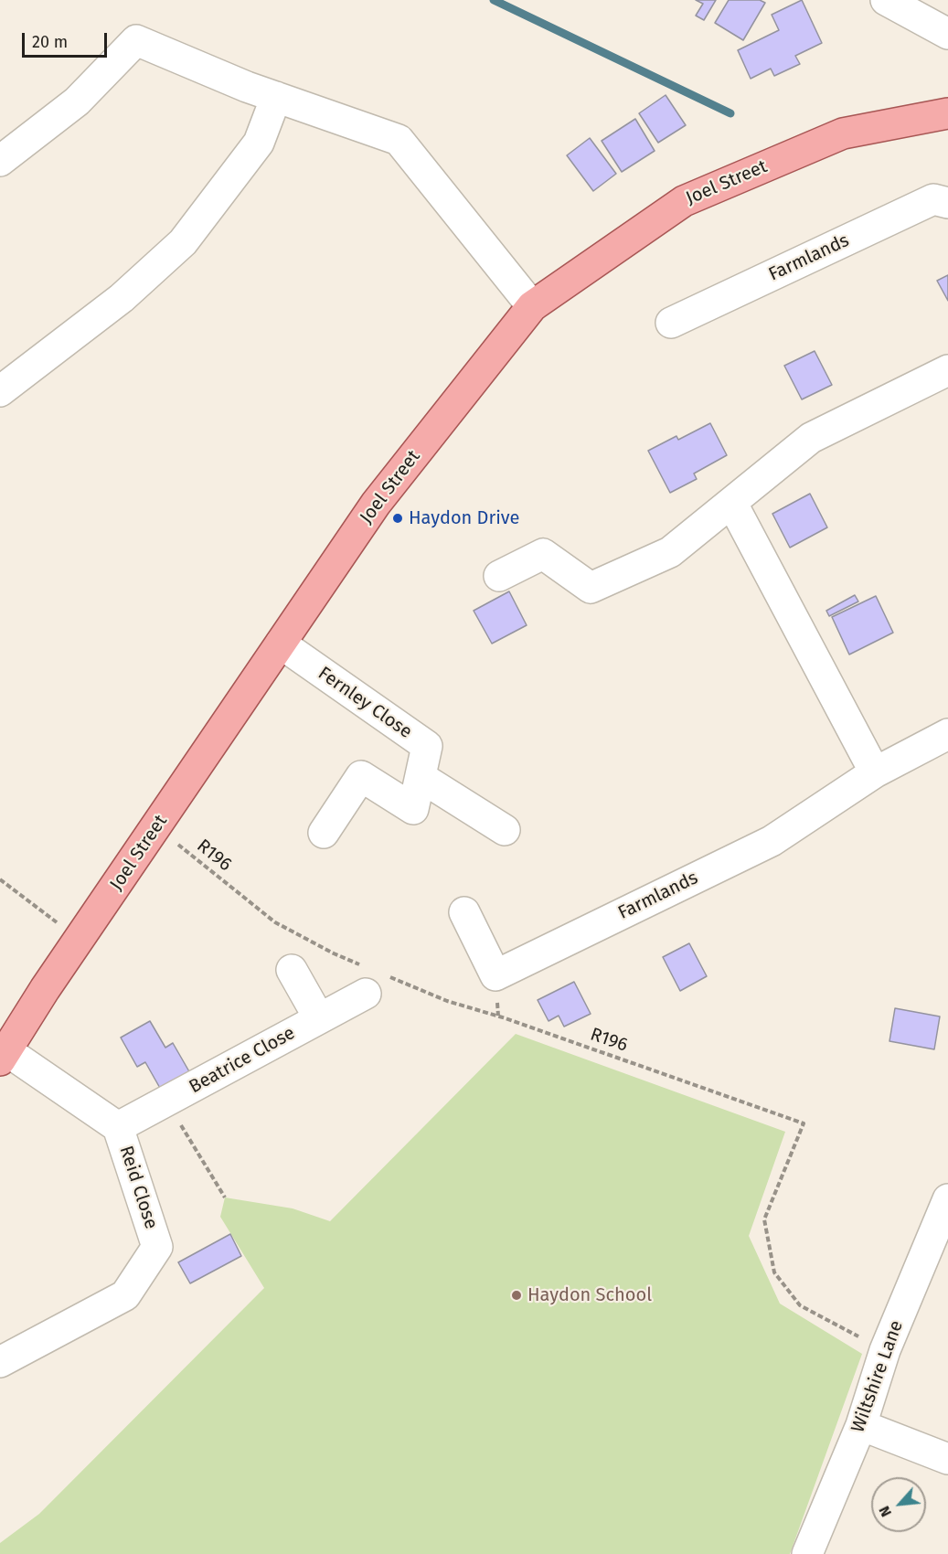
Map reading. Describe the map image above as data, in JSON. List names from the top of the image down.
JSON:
{
  "streets": {
    "main road": ["Joel Street"],
    "street": [
      "Farmlands",
      "Fernley Close",
      "Beatrice Close",
      "Reid Close",
      "Wiltshire Lane"
    ],
    "path": ["R196"]
  },
  "crossings": [
    ["Joel Street", "Fernley Close"],
    ["Joel Street", "R196"],
    ["Joel Street", "Reid Close"],
    ["R196", "Beatrice Close"],
    ["R196", "Wiltshire Lane"],
    ["Beatrice Close", "Reid Close"]
  ],
  "places": ["Haydon Drive", "Haydon School"],
  "scale_bar": "20 m",
  "north": "bottom left"
}
